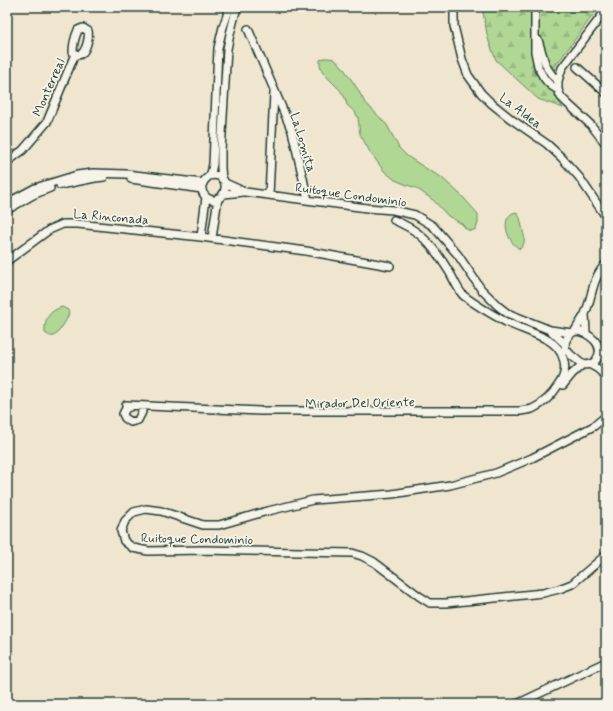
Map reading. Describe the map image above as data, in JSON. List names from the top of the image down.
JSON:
{
  "streets": {
    "street": [
      "Monterreal",
      "La Aldea",
      "La Lomita",
      "Ruitoque Condominio",
      "La Rinconada",
      "Mirador Del Oriente"
    ]
  },
  "crossings": [
    ["La Lomita", "Ruitoque Condominio"],
    ["Ruitoque Condominio", "Mirador Del Oriente"]
  ]
}
